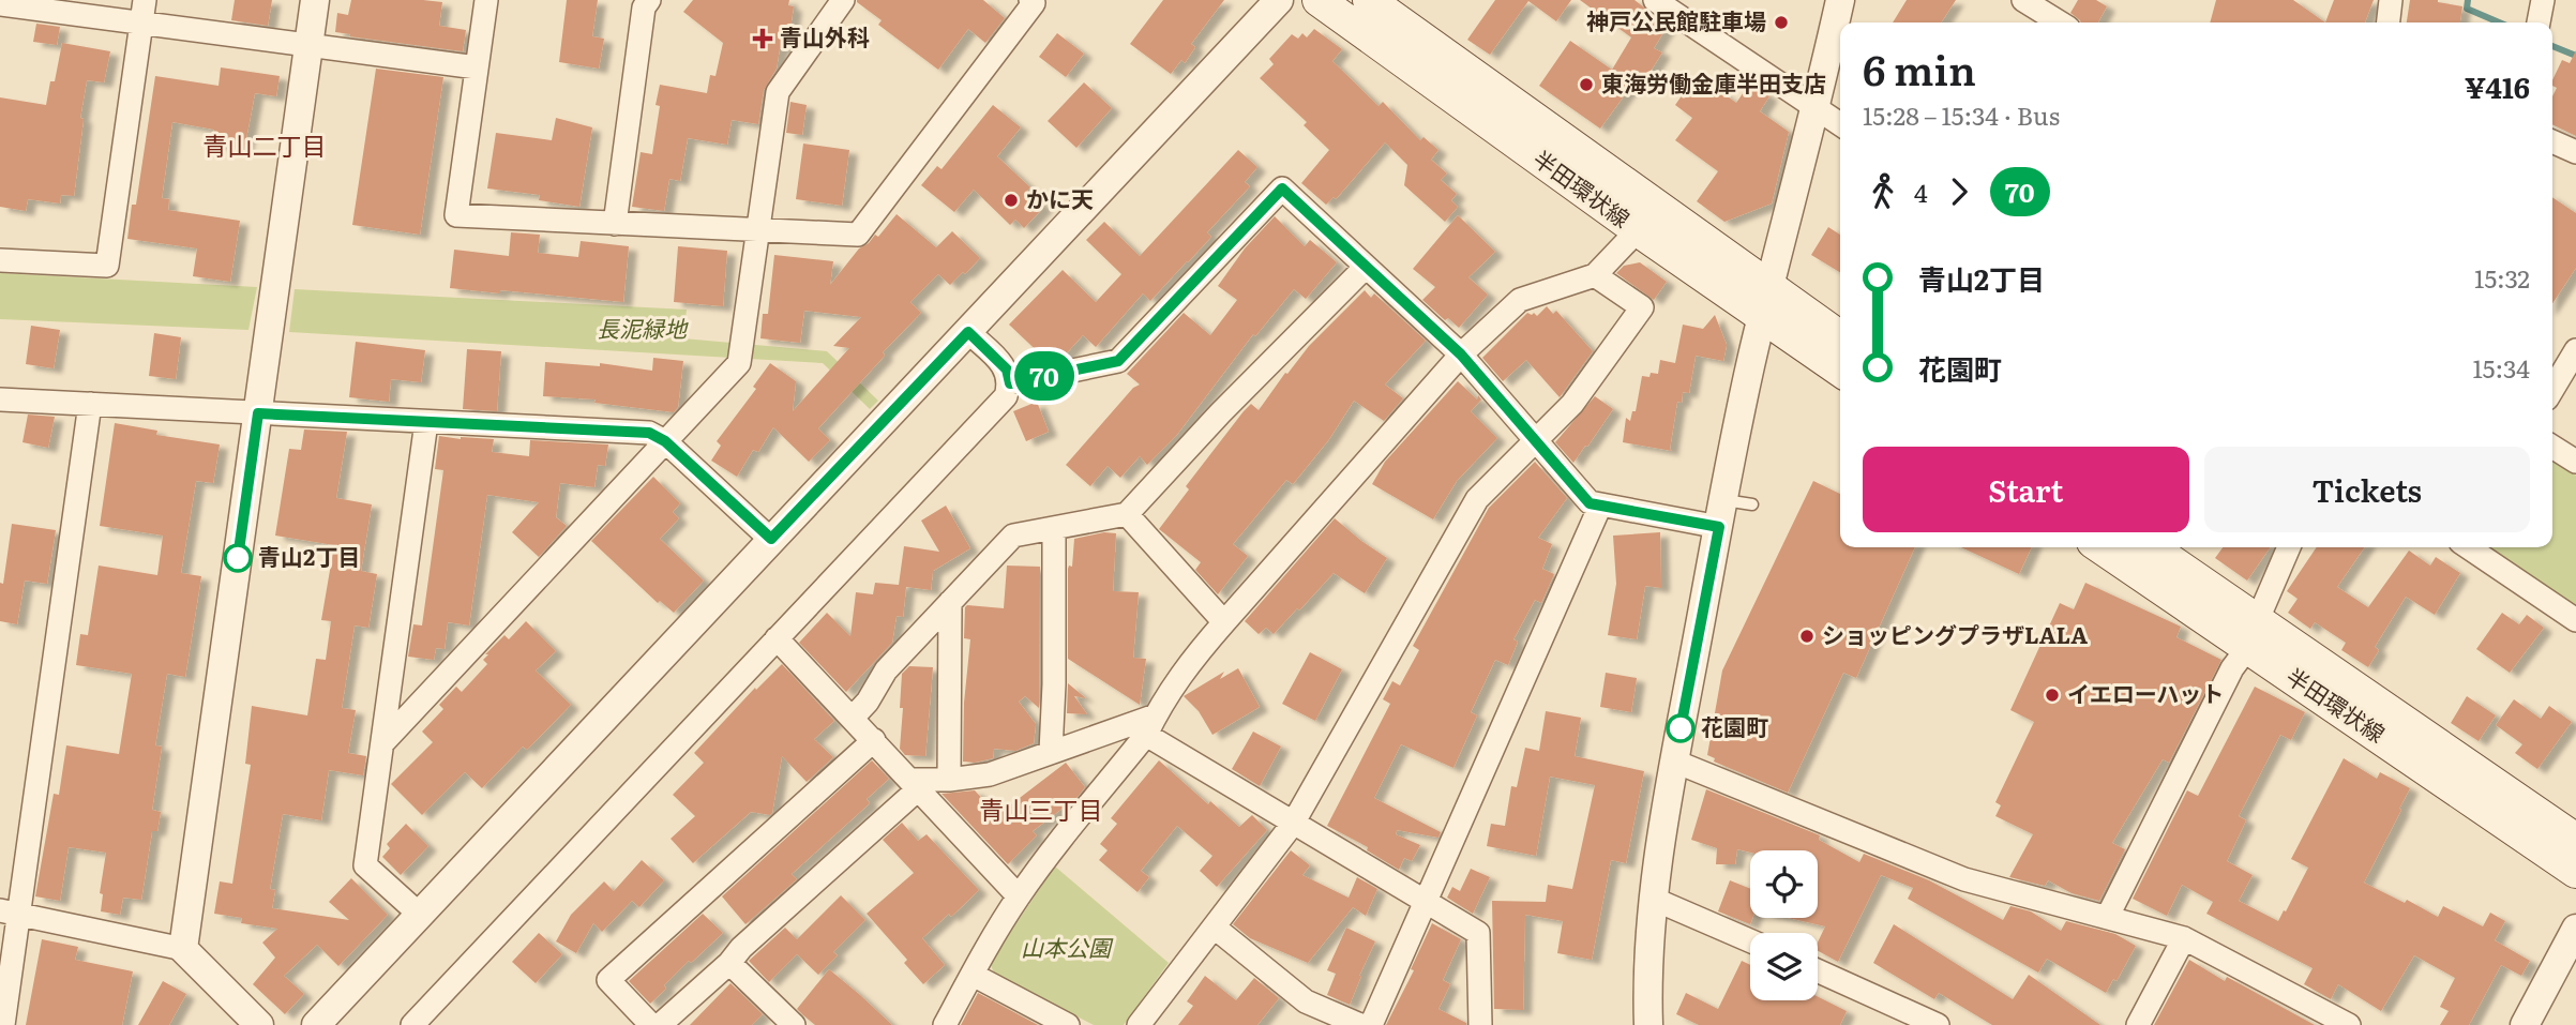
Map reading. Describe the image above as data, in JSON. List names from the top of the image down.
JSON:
{
  "streets": {
    "main road": ["半田環状線"]
  },
  "districts": ["青山二丁目", "青山三丁目"],
  "parks": ["長泥緑地", "山本公園"],
  "places": {
    "other": [
      "神戸公民館駐車場",
      "東海労働金庫半田支店",
      "かに天",
      "青山2丁目",
      "ショッピングプラザLALA",
      "イエローハット",
      "花園町"
    ],
    "health": ["青山外科"]
  },
  "lines": ["bus line 70"],
  "page": {
    "on_map": "70",
    "heading": ["6 min", "15:28 – 15:34 · Bus", "¥416"],
    "legs": ["4", "70"],
    "list": [
      {
        "name": "青山2丁目",
        "value": "15:32"
      },
      {
        "name": "花園町",
        "value": "15:34"
      }
    ],
    "buttons": ["Start", "Tickets"]
  }
}
